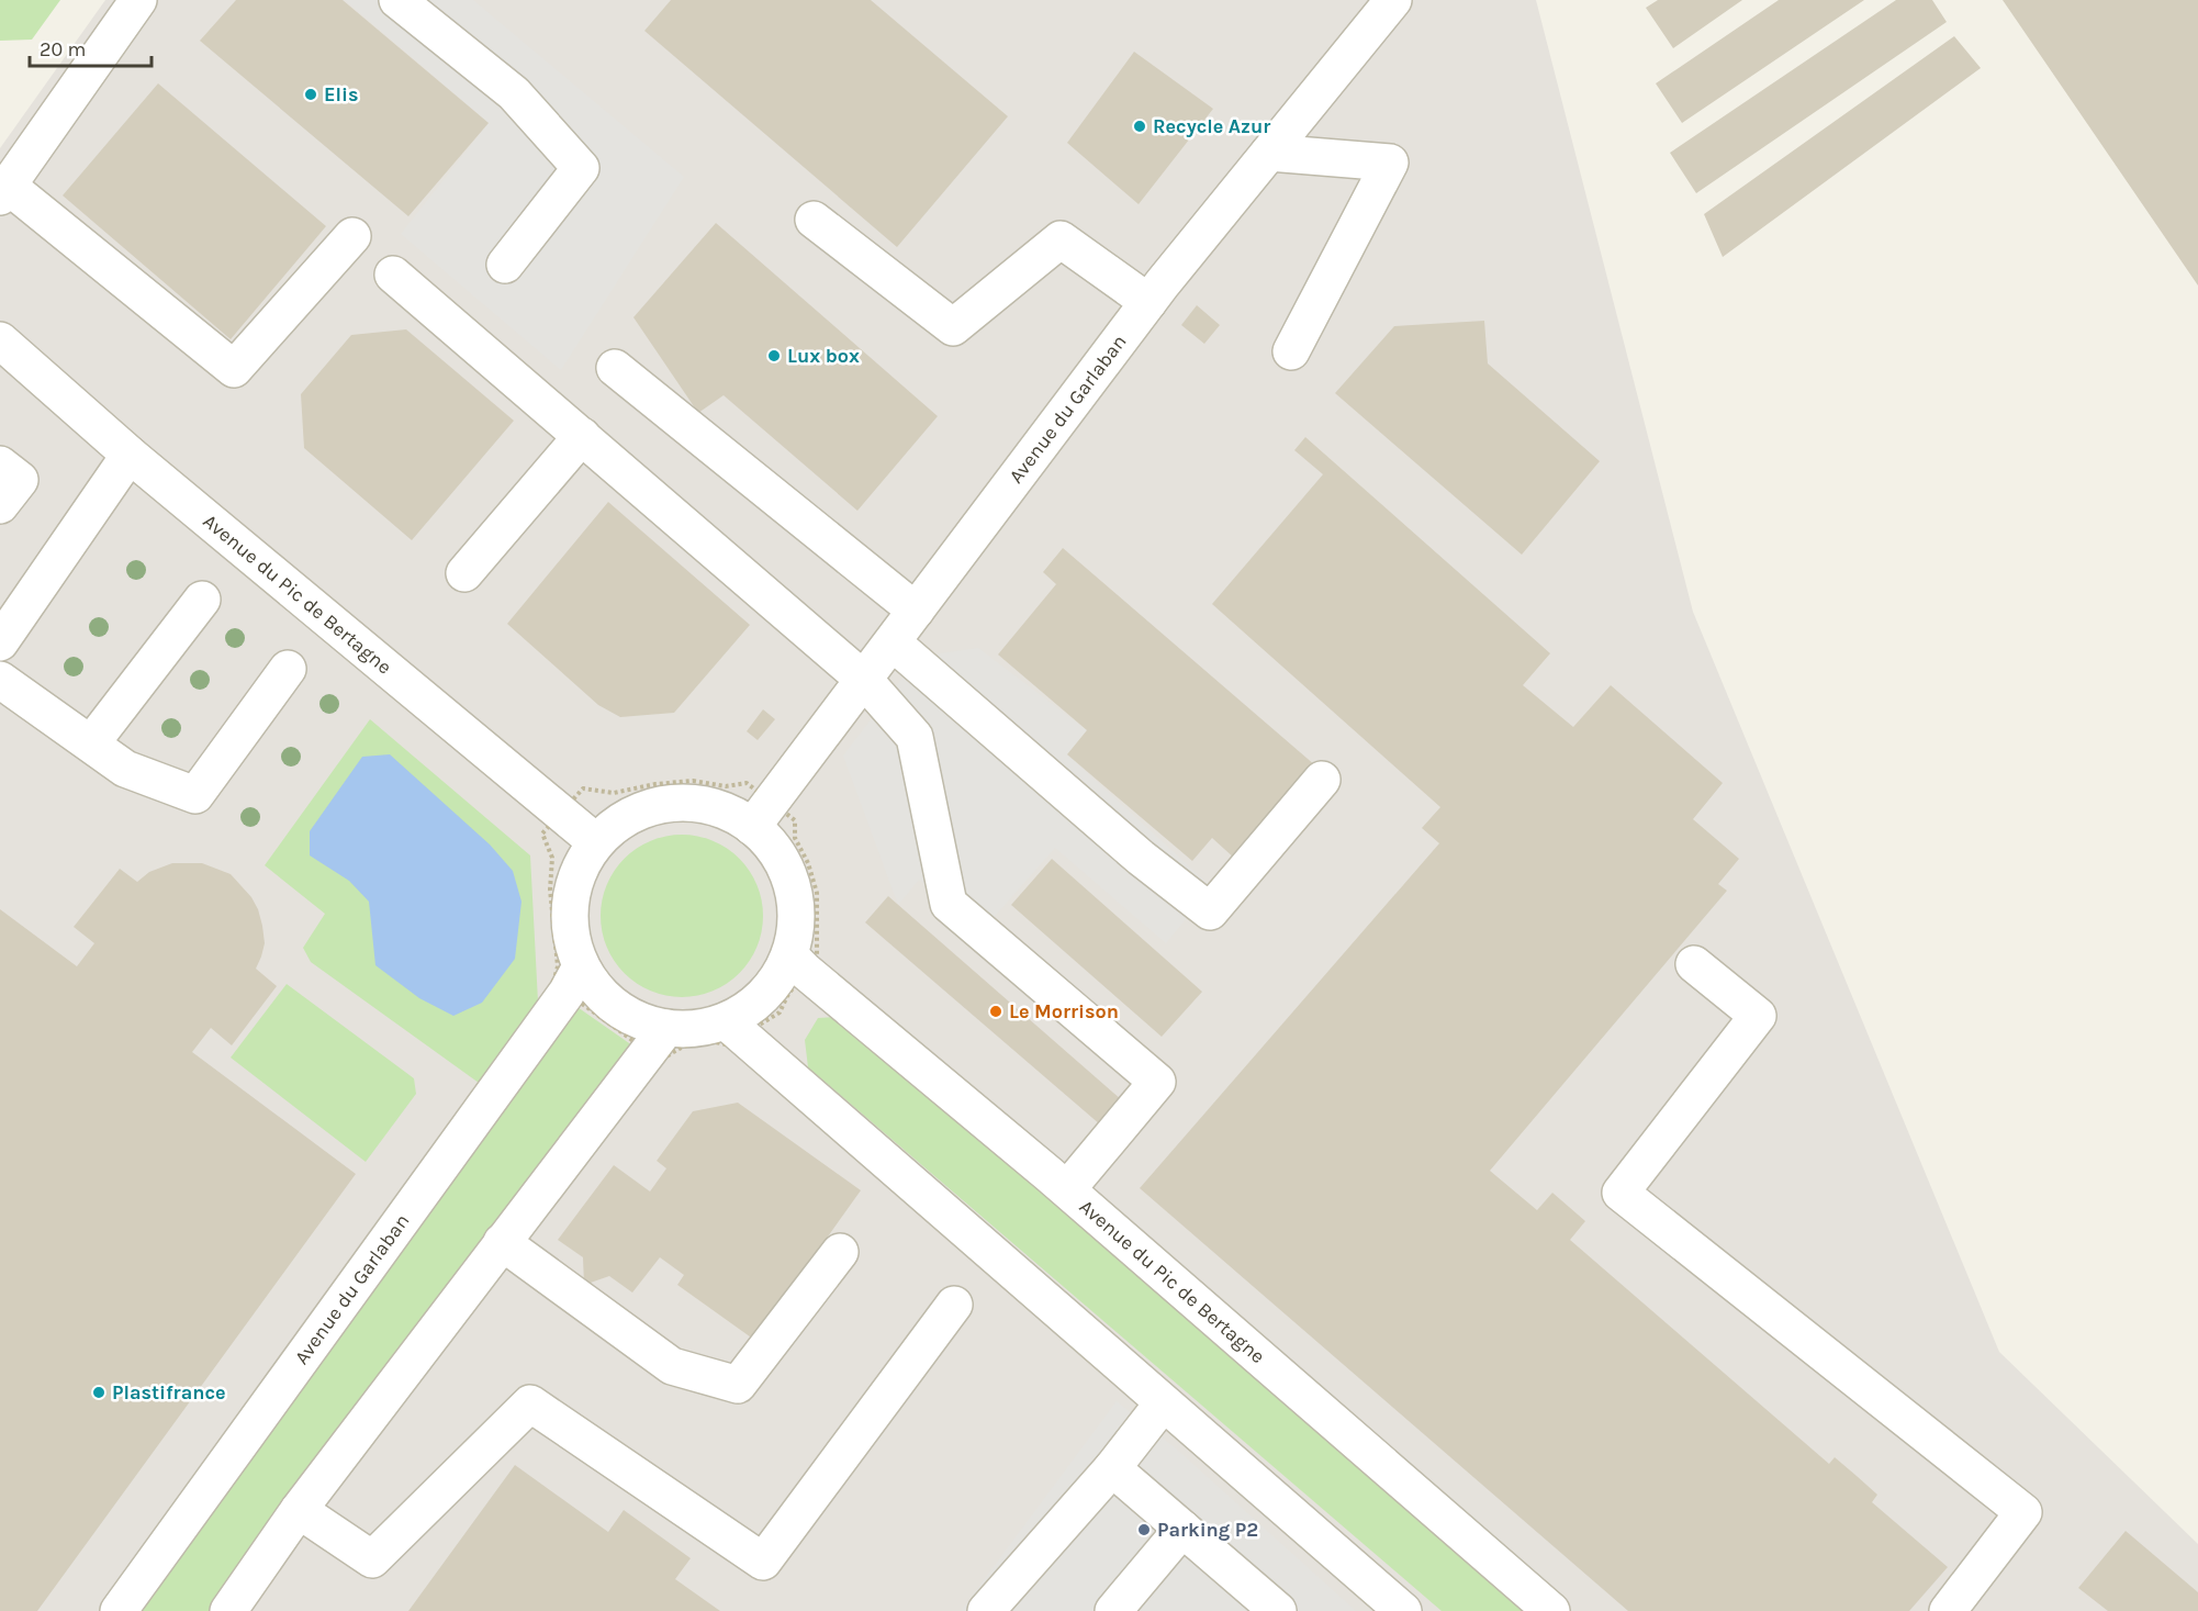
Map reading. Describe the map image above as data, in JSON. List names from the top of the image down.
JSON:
{
  "streets": {
    "street": ["Avenue du Garlaban", "Avenue du Pic de Bertagne"]
  },
  "places": [
    "Elis",
    "Recycle Azur",
    "Lux box",
    "Le Morrison",
    "Plastifrance",
    "Parking P2"
  ],
  "scale_bar": "20 m"
}
